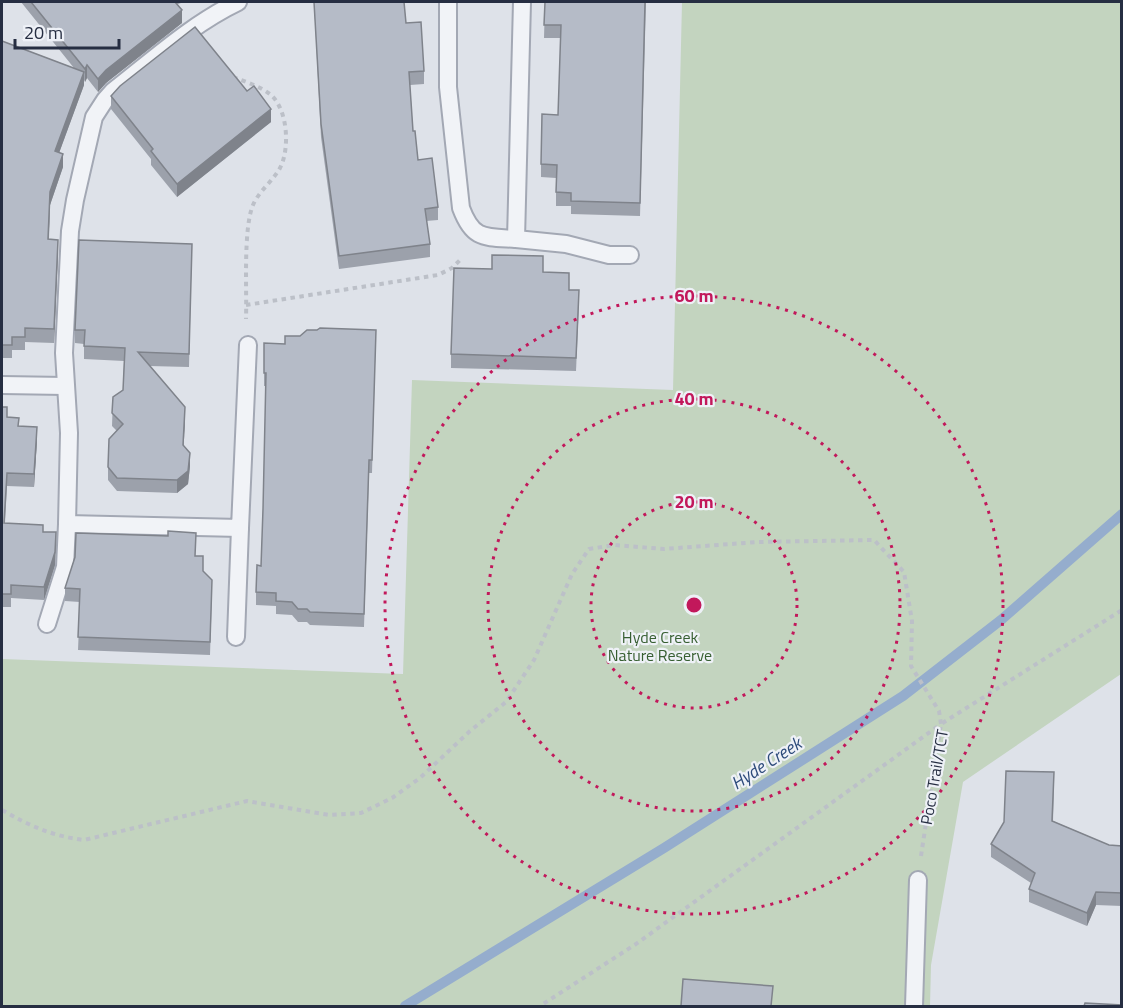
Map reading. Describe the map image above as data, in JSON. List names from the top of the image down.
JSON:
{
  "streets": {
    "path": ["Poco Trail/TCT"]
  },
  "water": ["Hyde Creek"],
  "parks": ["Hyde Creek Nature Reserve"],
  "scale_bar": "20 m",
  "rings": ["60 m", "40 m", "20 m"]
}
